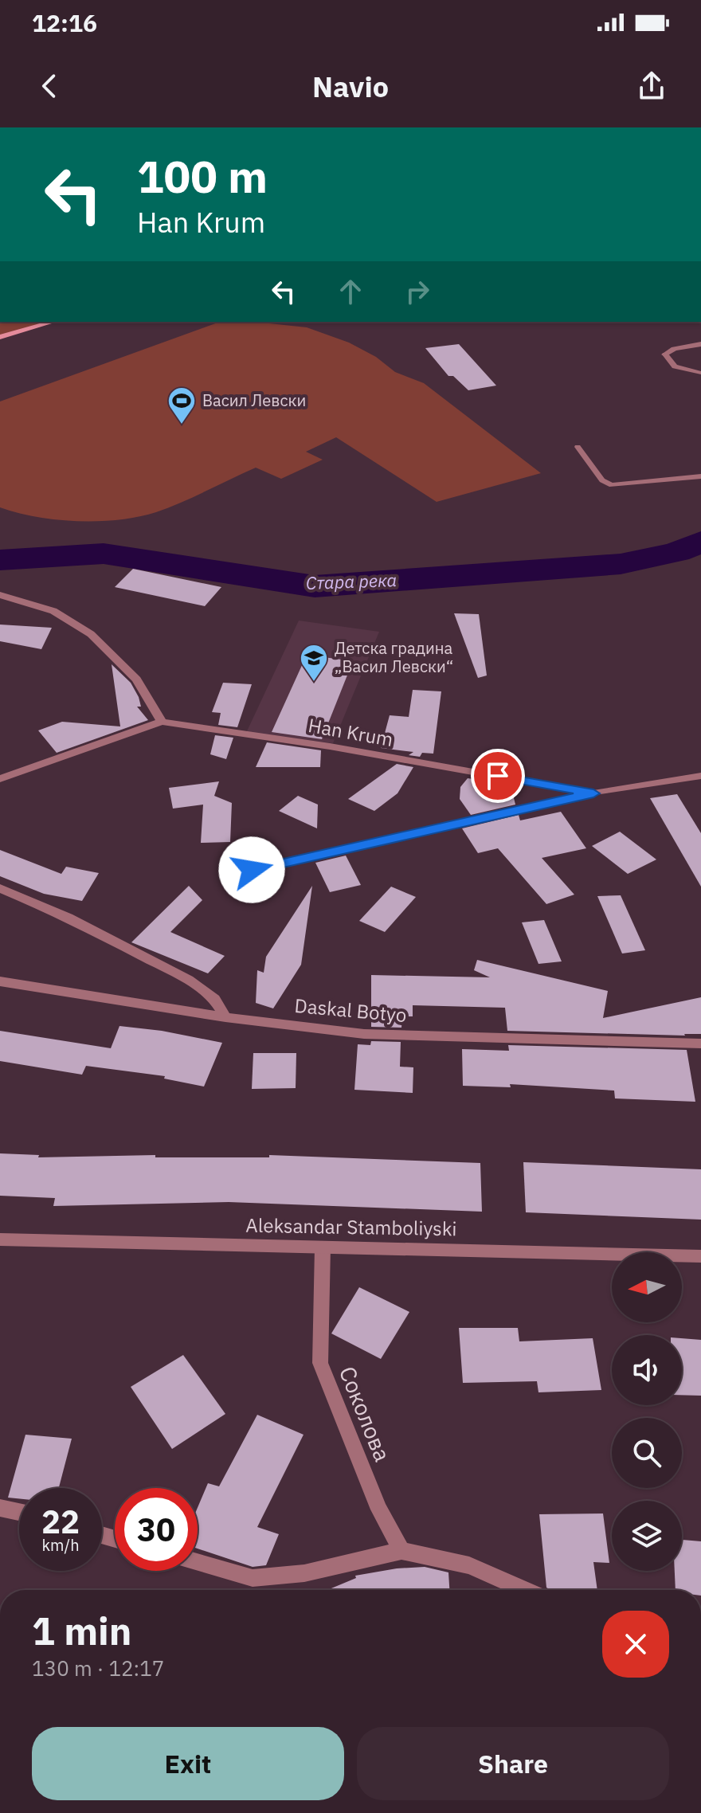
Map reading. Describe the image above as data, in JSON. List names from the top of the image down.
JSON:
{
  "streets": {
    "street": [
      "Han Krum",
      "Daskal Botyo",
      "Aleksandar Stamboliyski",
      "Соколова"
    ]
  },
  "crossings": [
    ["Aleksandar Stamboliyski", "Соколова"]
  ],
  "water": ["Стара река"],
  "places": {
    "sports": ["Васил Левски"],
    "school or university": ["Детска градина „Васил Левски“"]
  },
  "north": "left",
  "page": {
    "status": "12:16",
    "header": "Navio",
    "turn": ["100 m", "Han Krum"],
    "speed": "22 km/h",
    "limit": "30",
    "heading": ["1 min", "130 m · 12:17"],
    "buttons": ["Exit", "Share"]
  }
}
